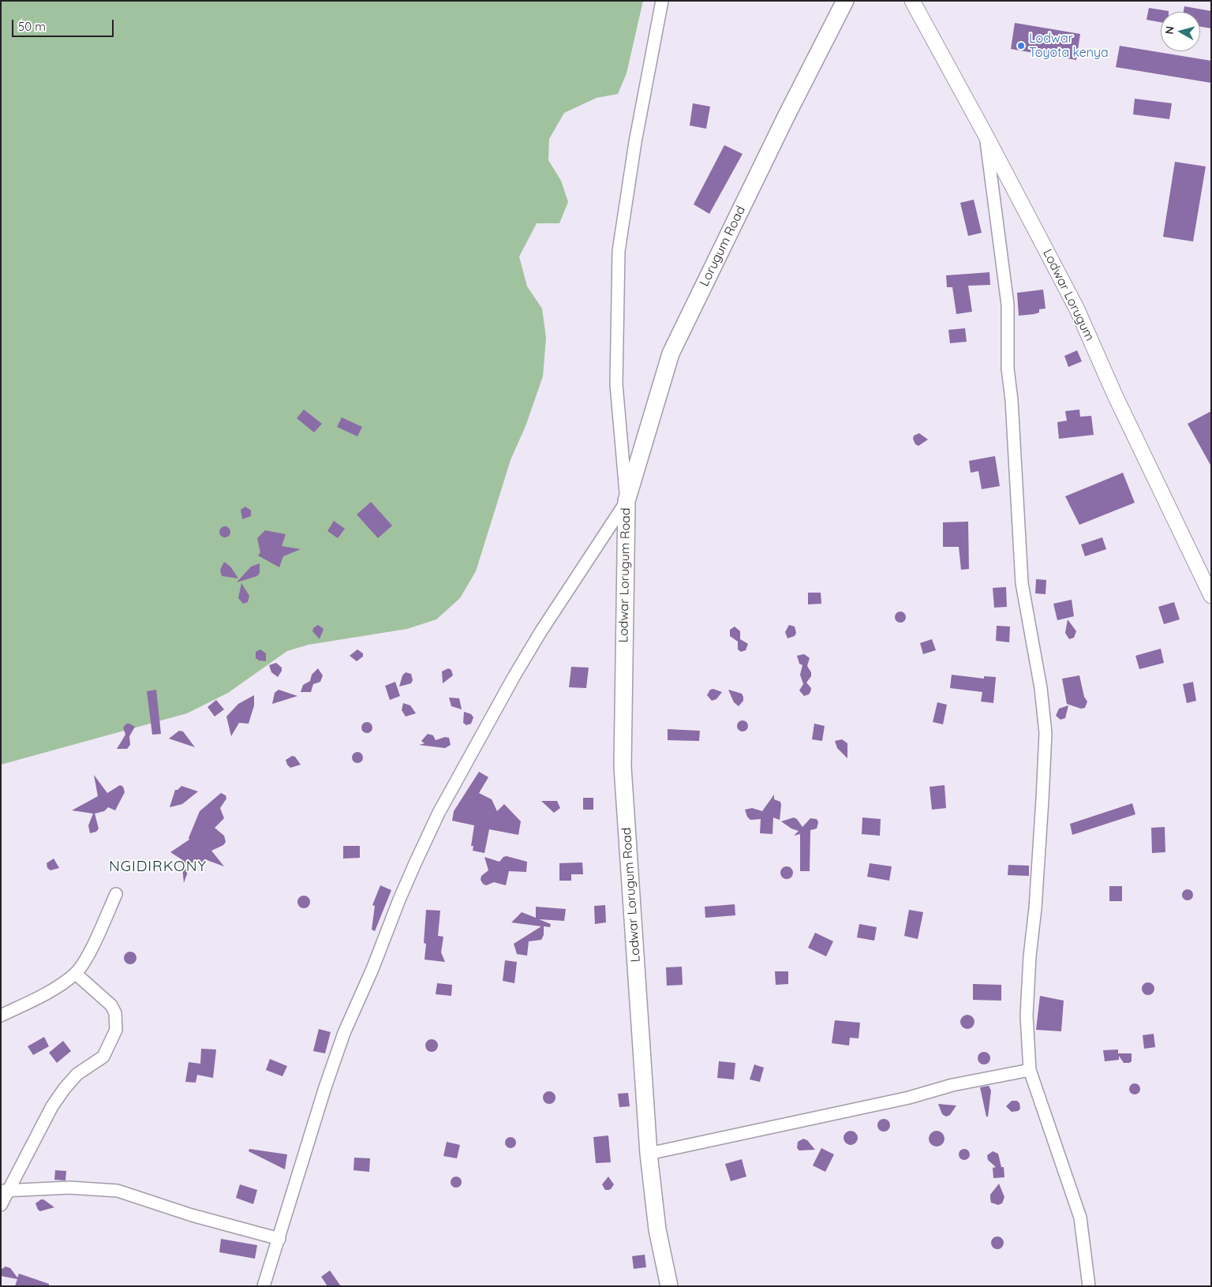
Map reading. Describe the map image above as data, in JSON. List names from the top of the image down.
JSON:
{
  "streets": {
    "main road": ["Lorugum Road", "Lodwar Lorugum Road"],
    "street": ["Lodwar Lorugum"]
  },
  "crossings": [
    ["Lorugum Road", "Lodwar Lorugum Road"]
  ],
  "districts": ["NGIDIRKONY"],
  "places": ["Lodwar Toyota kenya"],
  "scale_bar": "50 m",
  "north": "left"
}
